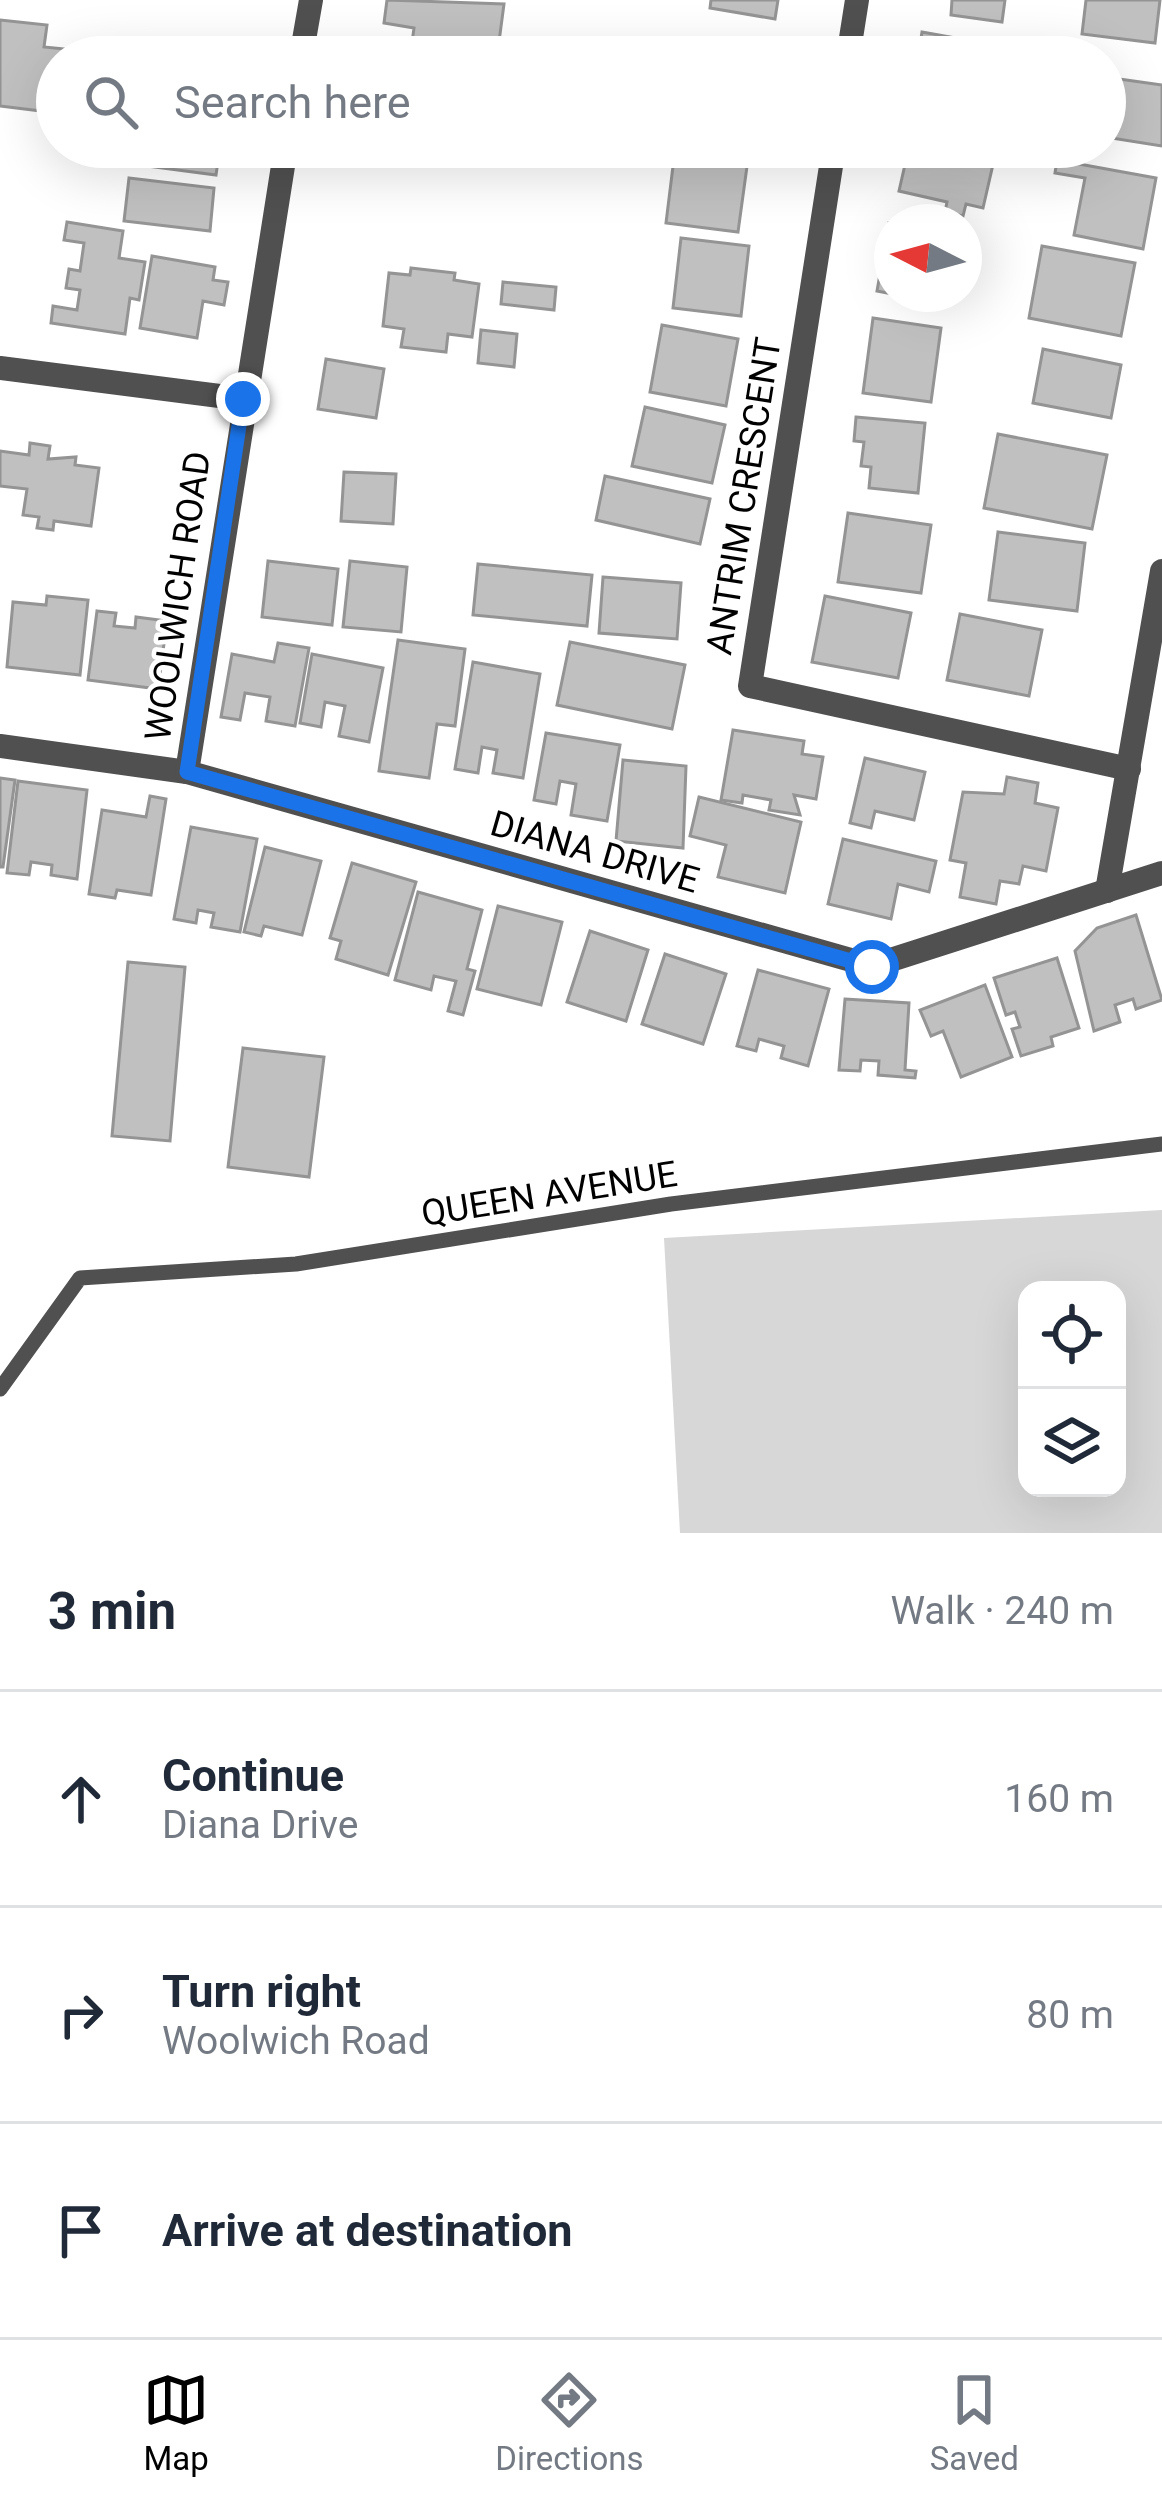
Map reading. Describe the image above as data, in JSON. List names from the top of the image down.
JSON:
{
  "streets": {
    "street": ["ANTRIM CRESCENT", "WOOLWICH ROAD", "DIANA DRIVE"],
    "lane": ["QUEEN AVENUE"]
  },
  "crossings": [
    ["WOOLWICH ROAD", "DIANA DRIVE"]
  ],
  "north": "left",
  "page": {
    "search": "Search here",
    "heading": ["3 min", "Walk · 240 m"],
    "list": [
      ["Continue", "Diana Drive", "160 m"],
      ["Turn right", "Woolwich Road", "80 m"],
      "Arrive at destination"
    ],
    "nav": ["Map", "Directions", "Saved"]
  }
}
